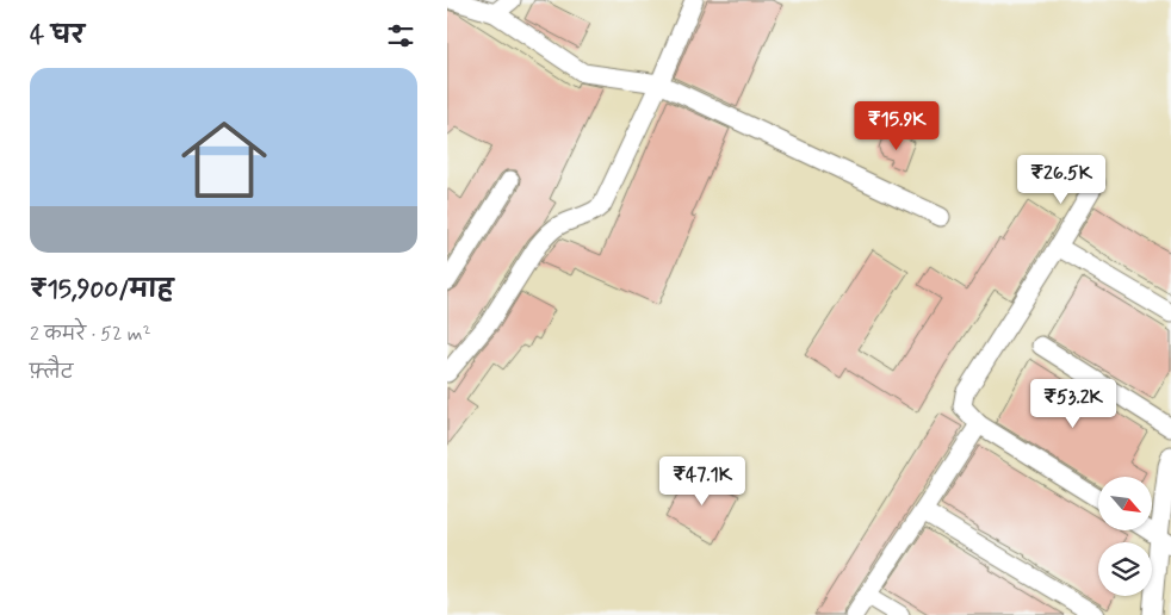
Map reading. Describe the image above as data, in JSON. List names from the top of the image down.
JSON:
{
  "north": "bottom right",
  "page": {
    "heading": "4 घर",
    "list": [
      {
        "name": "₹15,900/माह",
        "note": "2 कमरे · 52 m² · फ़्लैट"
      }
    ],
    "price": [
      "₹15.9K",
      "₹26.5K",
      "₹53.2K",
      "₹47.1K"
    ]
  }
}
